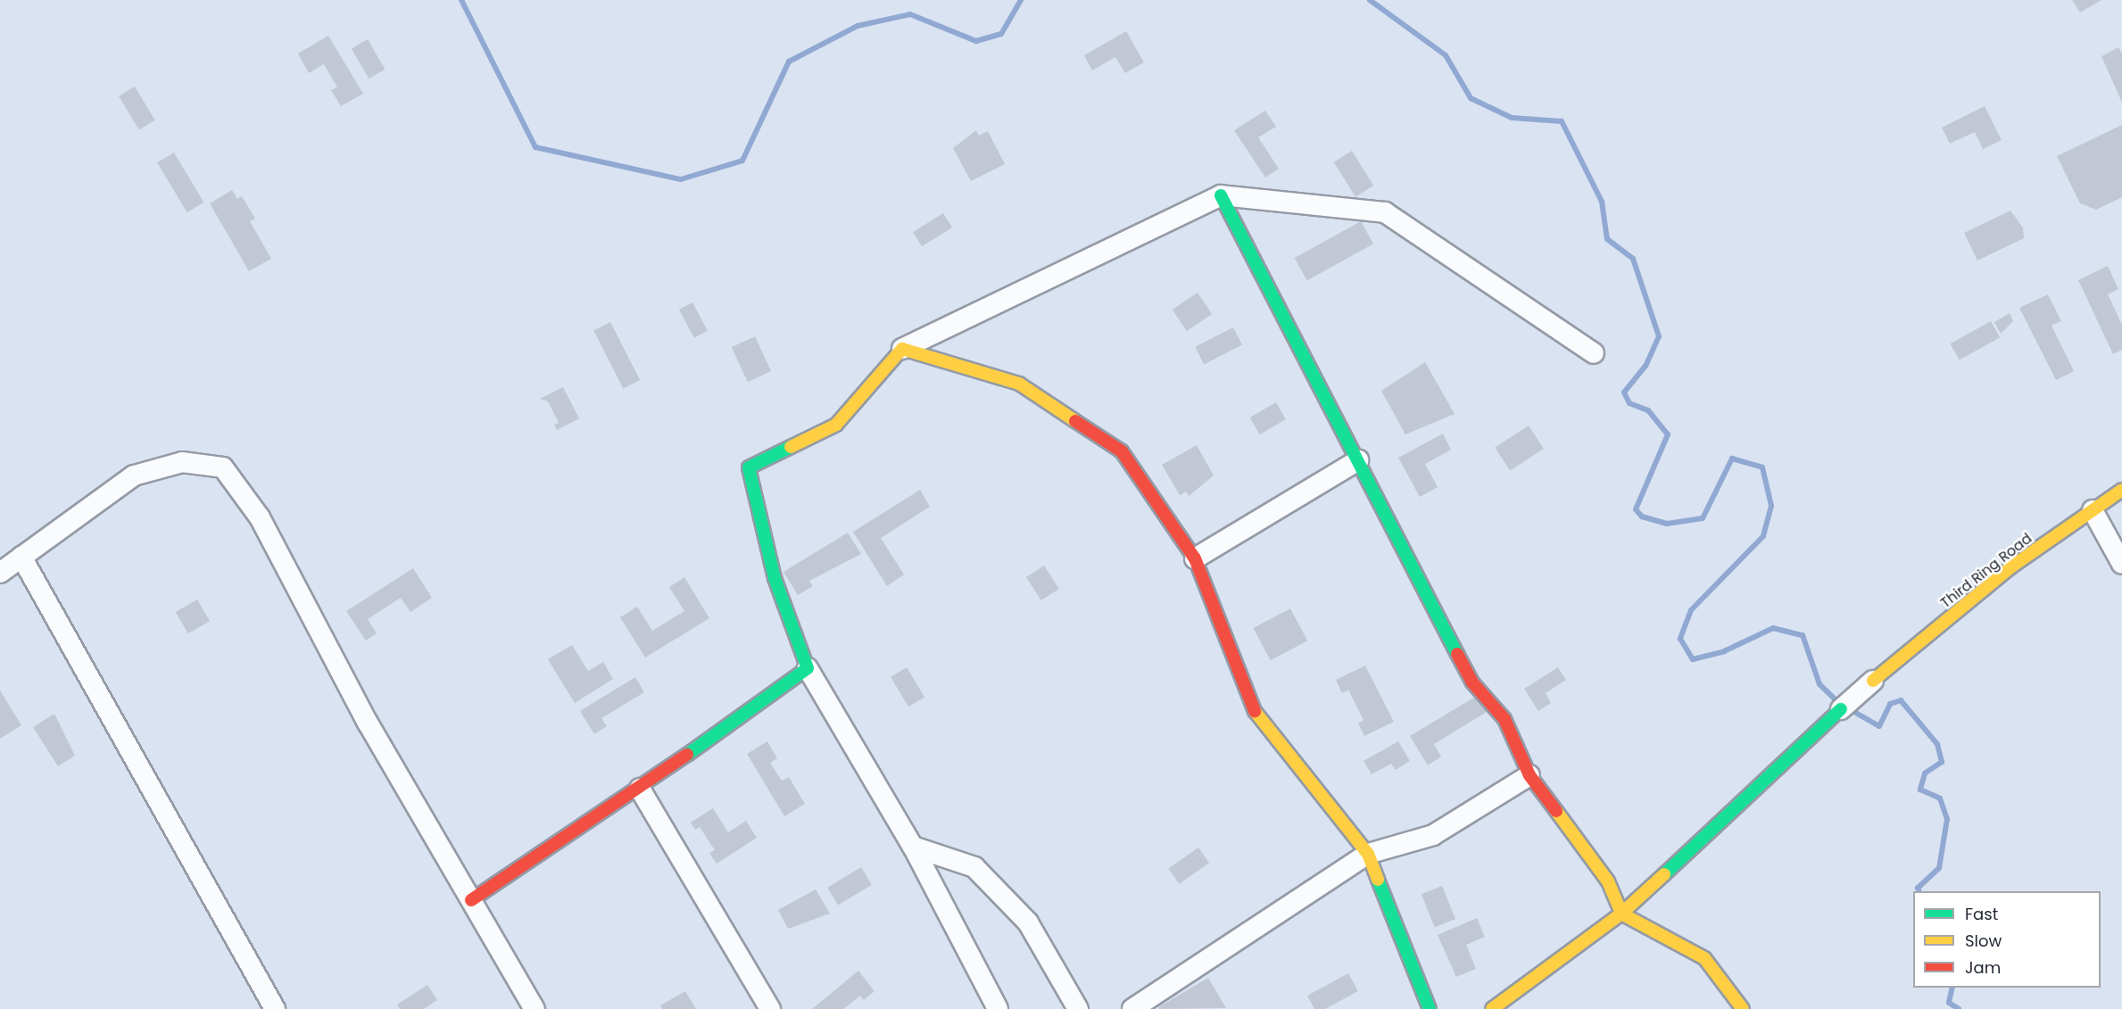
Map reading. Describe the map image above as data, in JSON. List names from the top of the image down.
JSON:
{
  "streets": {
    "street": ["Third Ring Road"]
  },
  "legend": ["Fast", "Slow", "Jam"]
}
